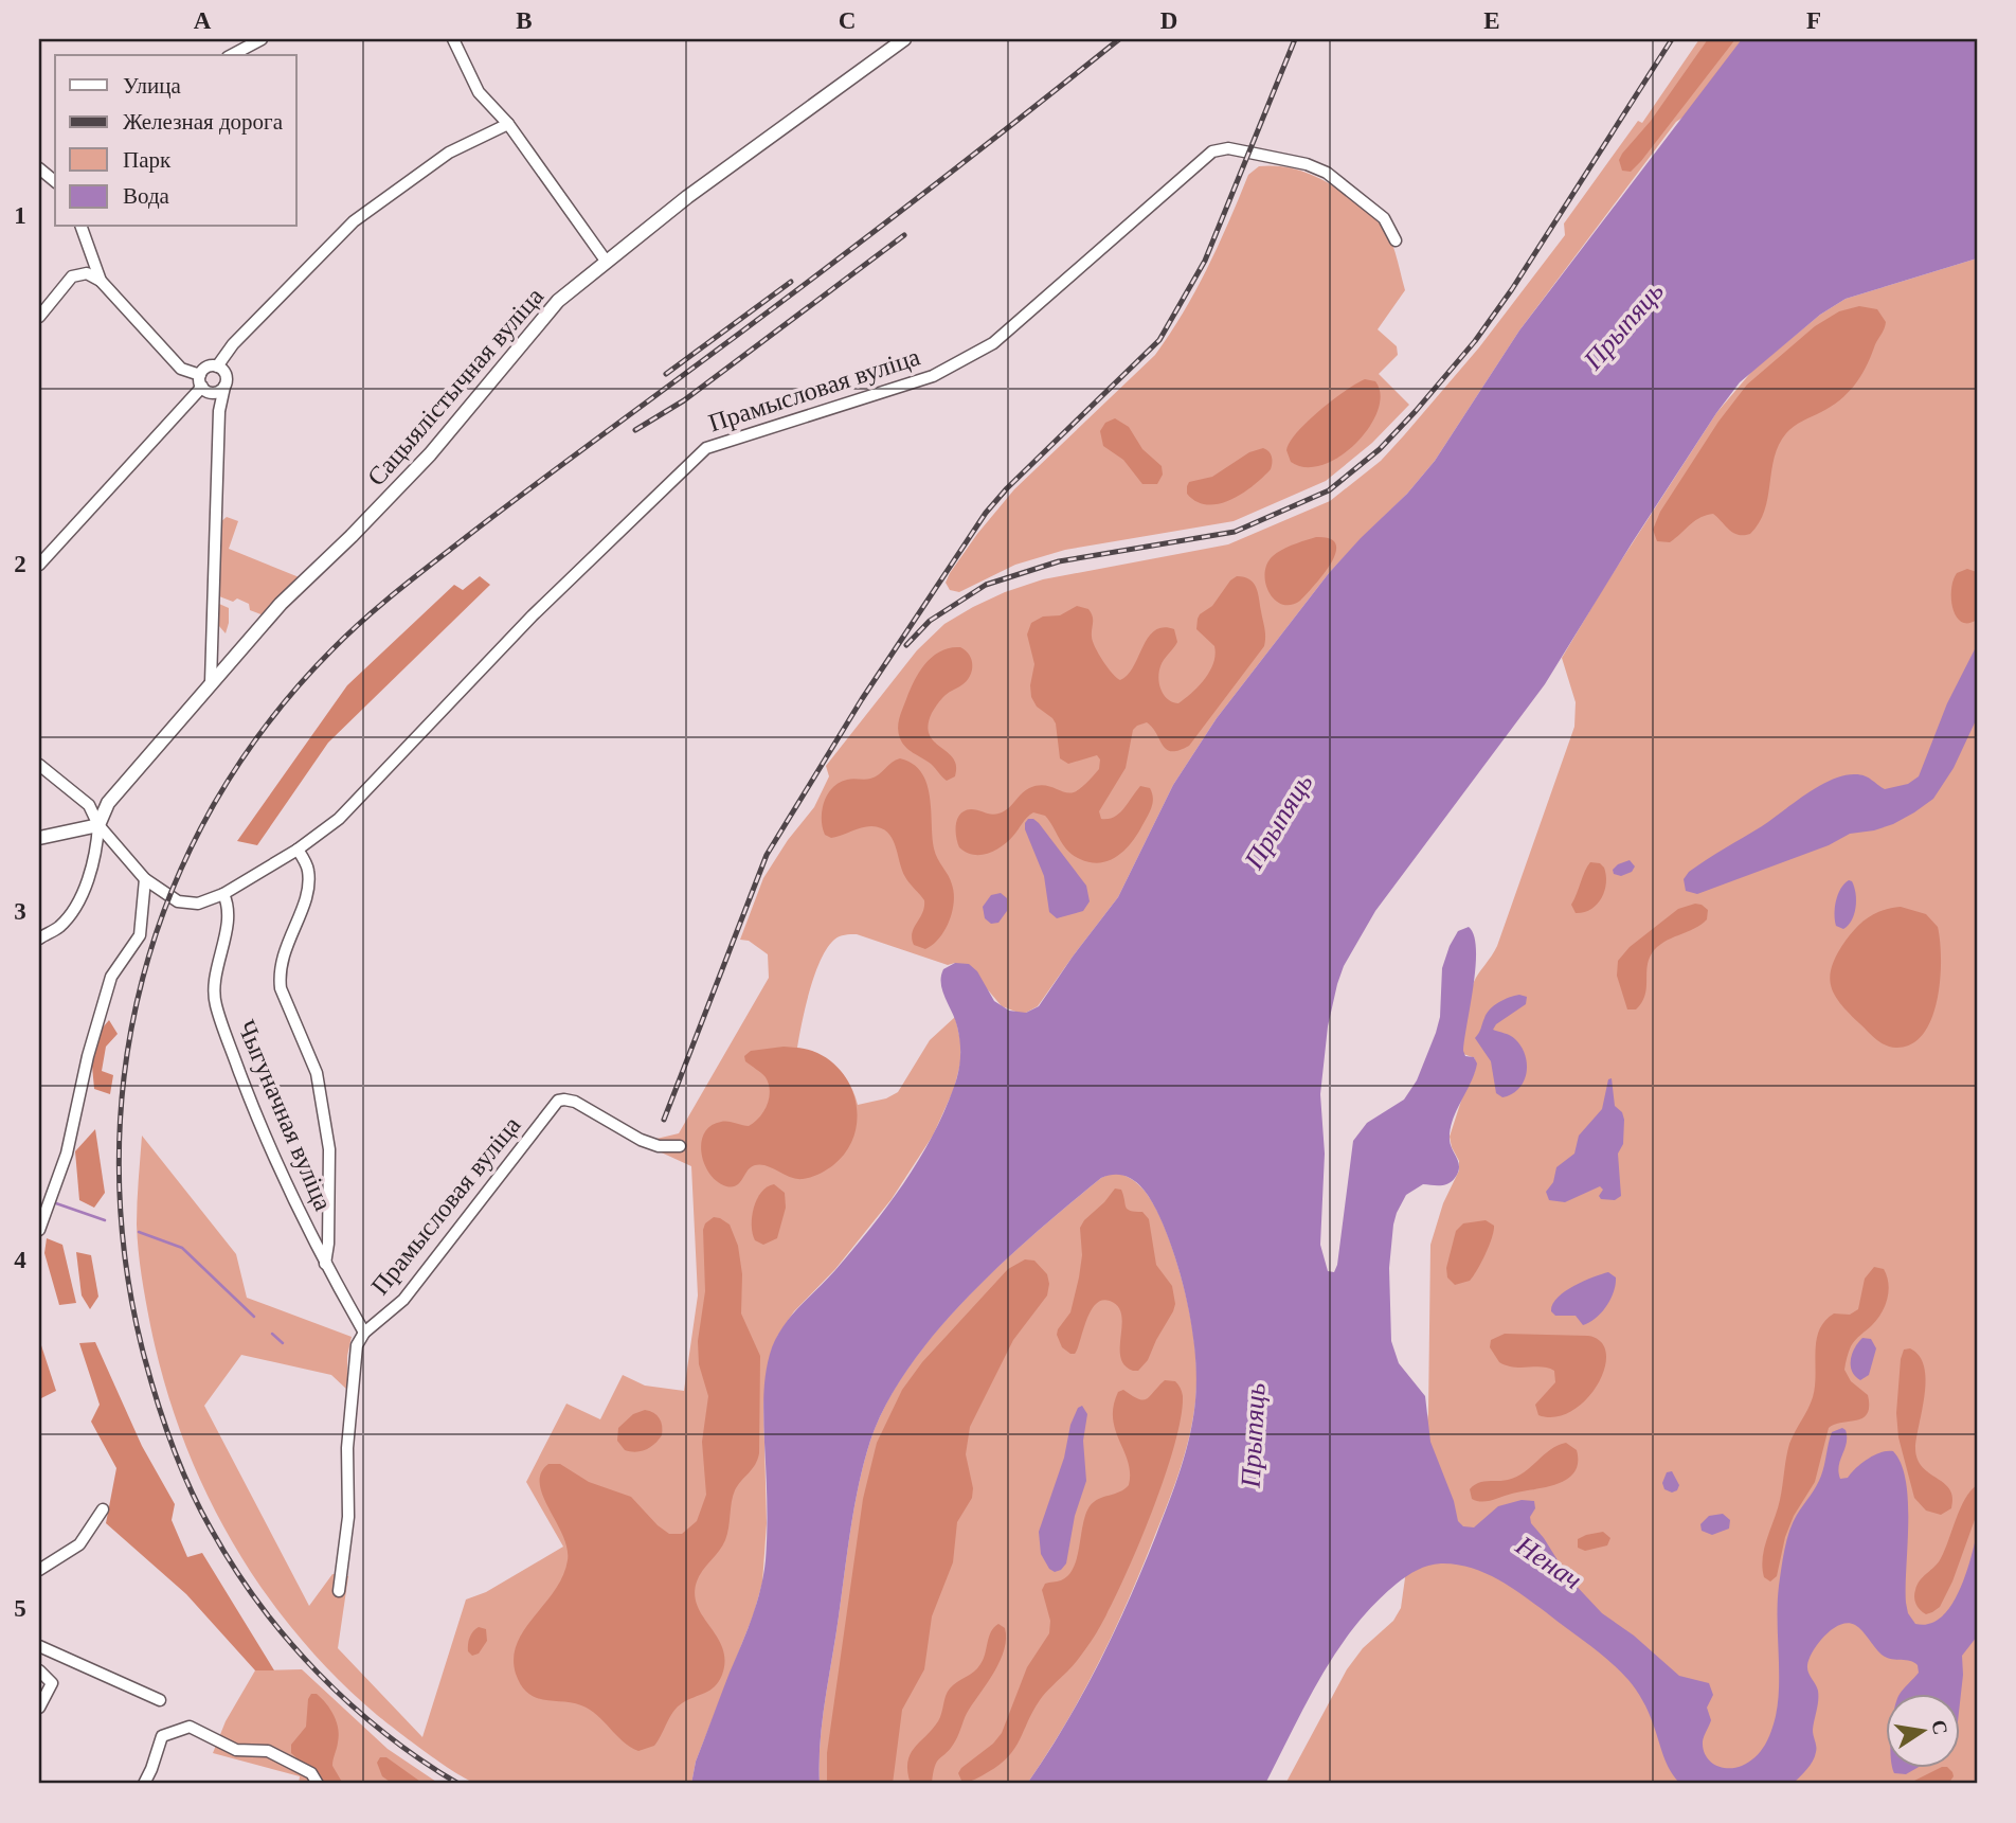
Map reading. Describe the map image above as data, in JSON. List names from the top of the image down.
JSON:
{
  "streets": {
    "street": ["Сацыялістычная вуліца", "Прамысловая вуліца", "Чыгуначная вуліца"]
  },
  "crossings": [
    ["Сацыялістычная вуліца", "Прамысловая вуліца"],
    ["Прамысловая вуліца", "Чыгуначная вуліца"]
  ],
  "water": ["Прыпяць", "Ненач"],
  "legend": [
    "Улица",
    "Железная дорога",
    "Парк",
    "Вода"
  ],
  "north": "right",
  "grid": {
    "columns": [
      "A",
      "B",
      "C",
      "D",
      "E",
      "F"
    ],
    "rows": [
      "1",
      "2",
      "3",
      "4",
      "5"
    ]
  }
}
